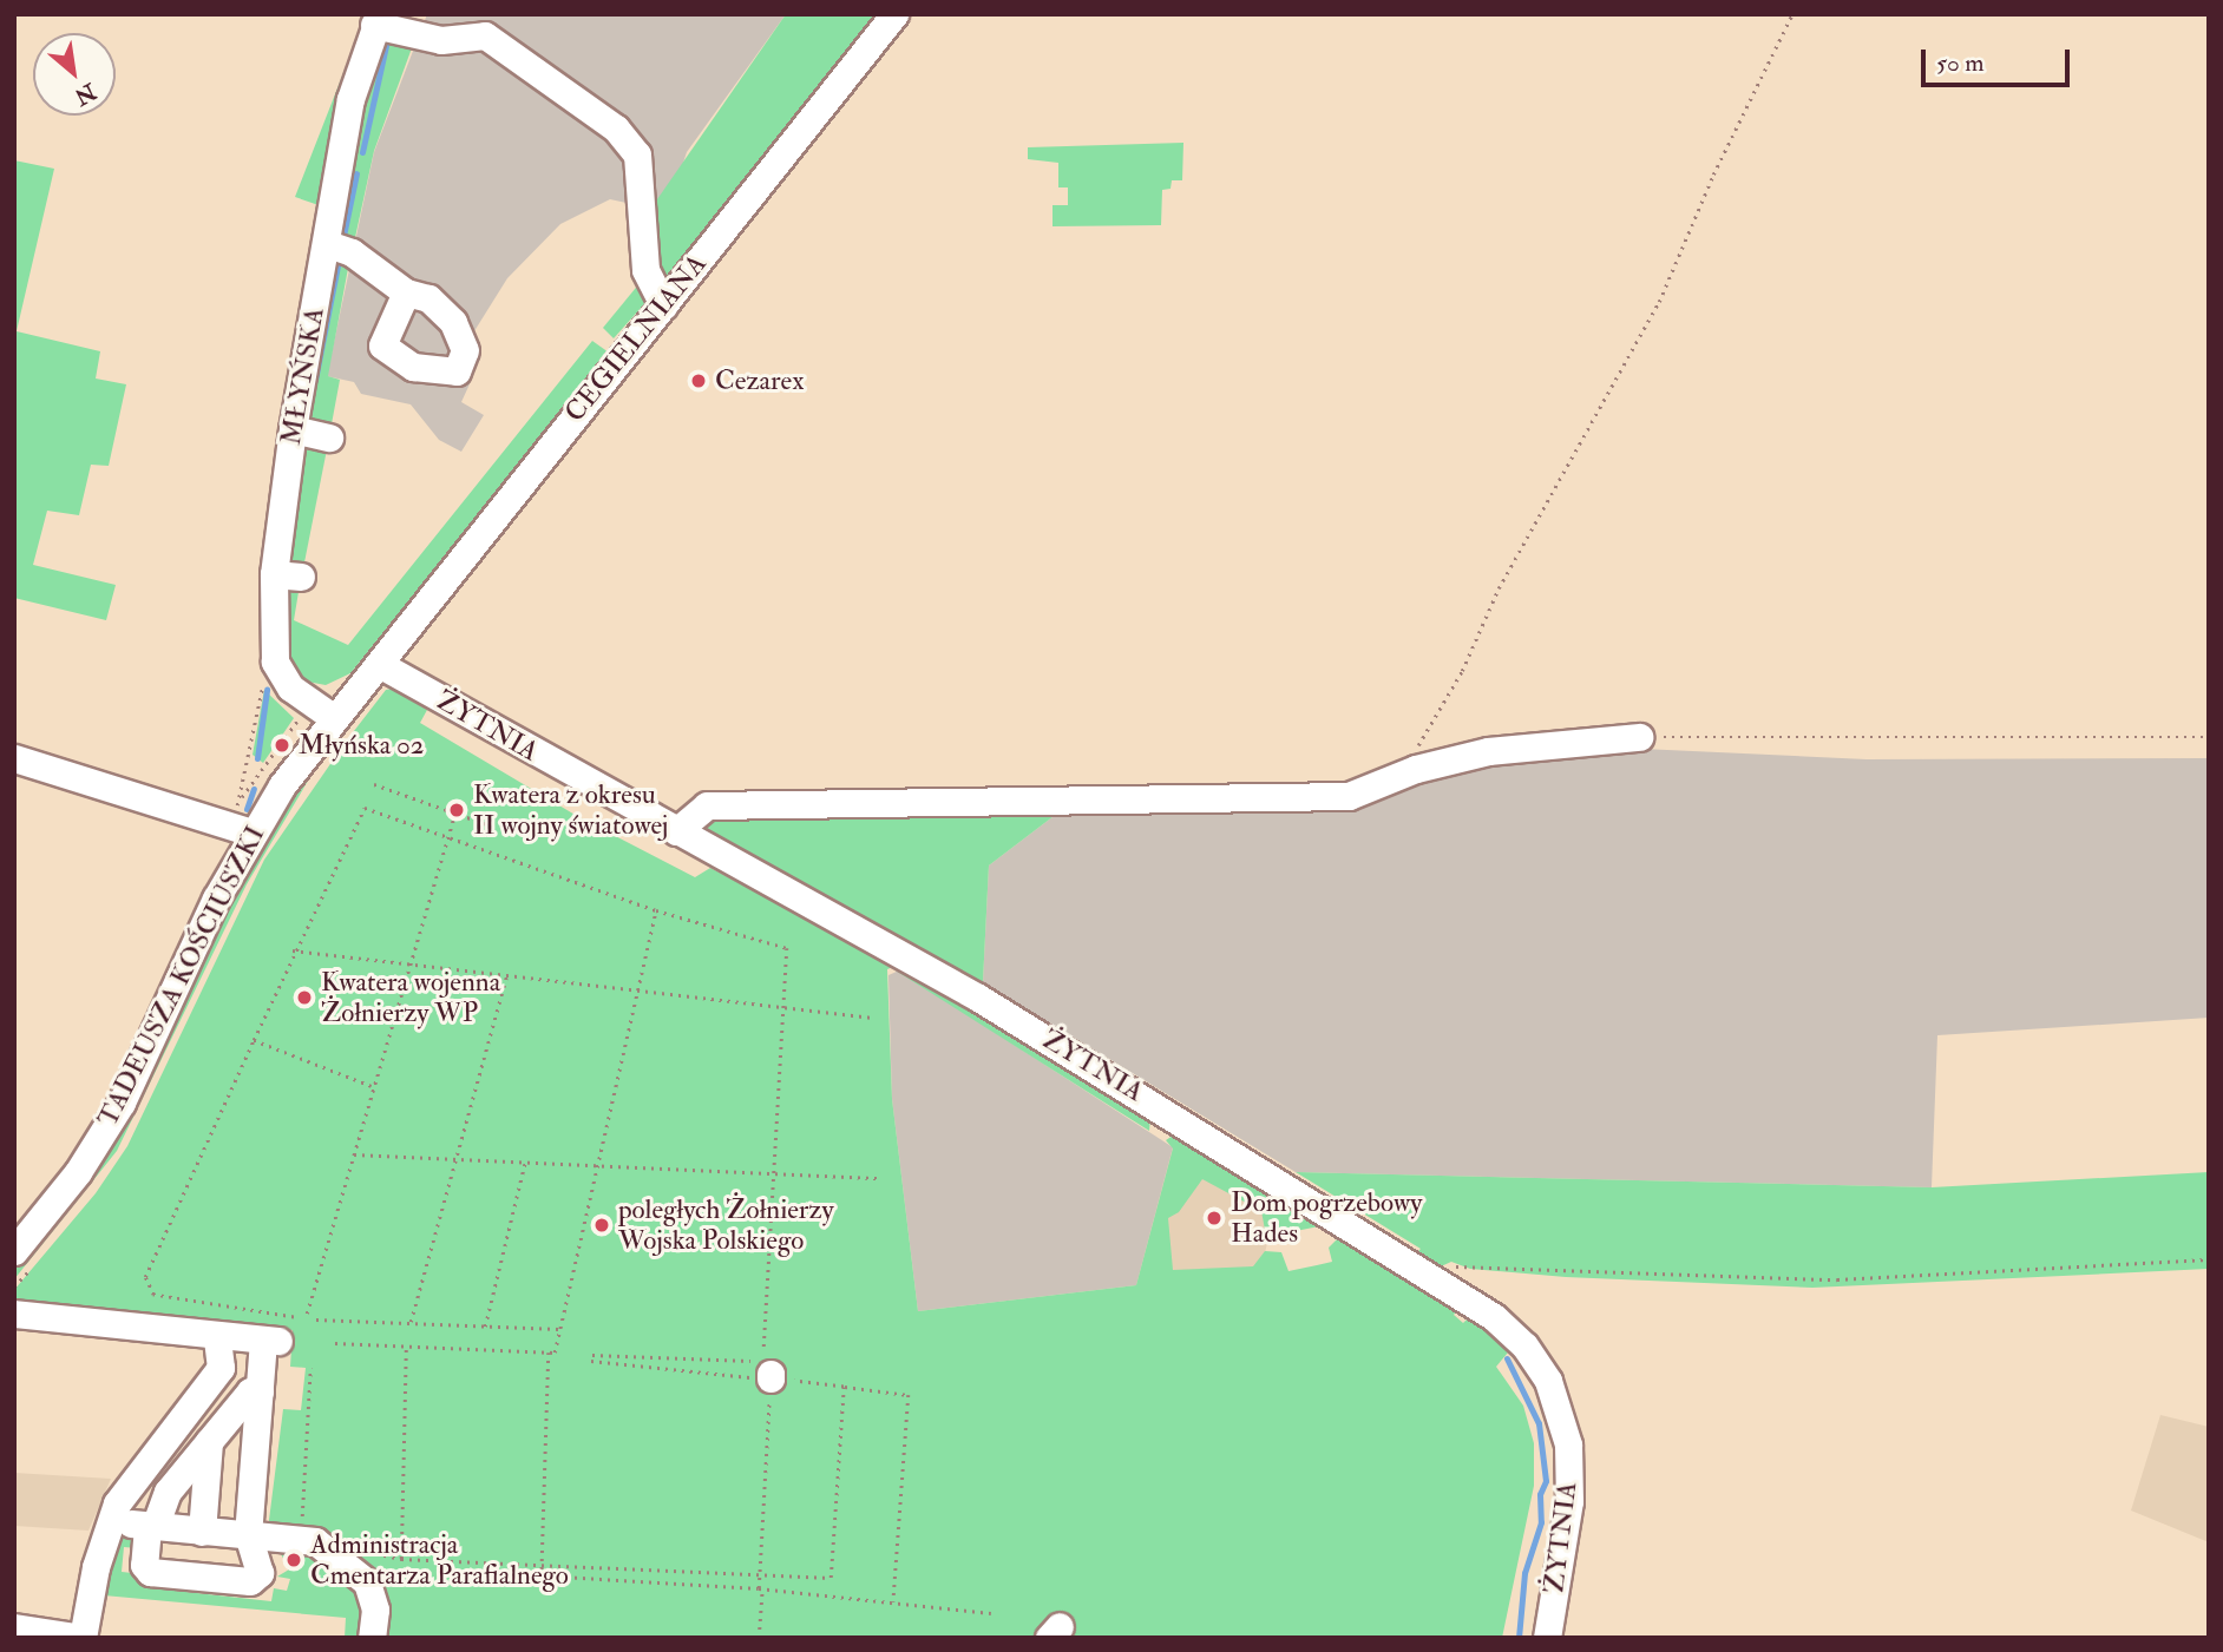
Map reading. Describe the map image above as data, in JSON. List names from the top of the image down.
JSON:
{
  "streets": {
    "street": [
      "CEGIELNIANA",
      "MŁYŃSKA",
      "ŻYTNIA",
      "TADEUSZA KOŚCIUSZKI"
    ]
  },
  "crossings": [
    ["CEGIELNIANA", "ŻYTNIA"],
    ["CEGIELNIANA", "TADEUSZA KOŚCIUSZKI"],
    ["MŁYŃSKA", "TADEUSZA KOŚCIUSZKI"],
    ["ŻYTNIA", "TADEUSZA KOŚCIUSZKI"]
  ],
  "places": [
    "Cezarex",
    "Młyńska 02",
    "Kwatera z okresu II wojny światowej",
    "Kwatera wojenna Żołnierzy WP",
    "Dom pogrzebowy Hades",
    "poległych Żołnierzy Wojska Polskiego",
    "Administracja Cmentarza Parafialnego"
  ],
  "scale_bar": "50 m",
  "north": "bottom right"
}
